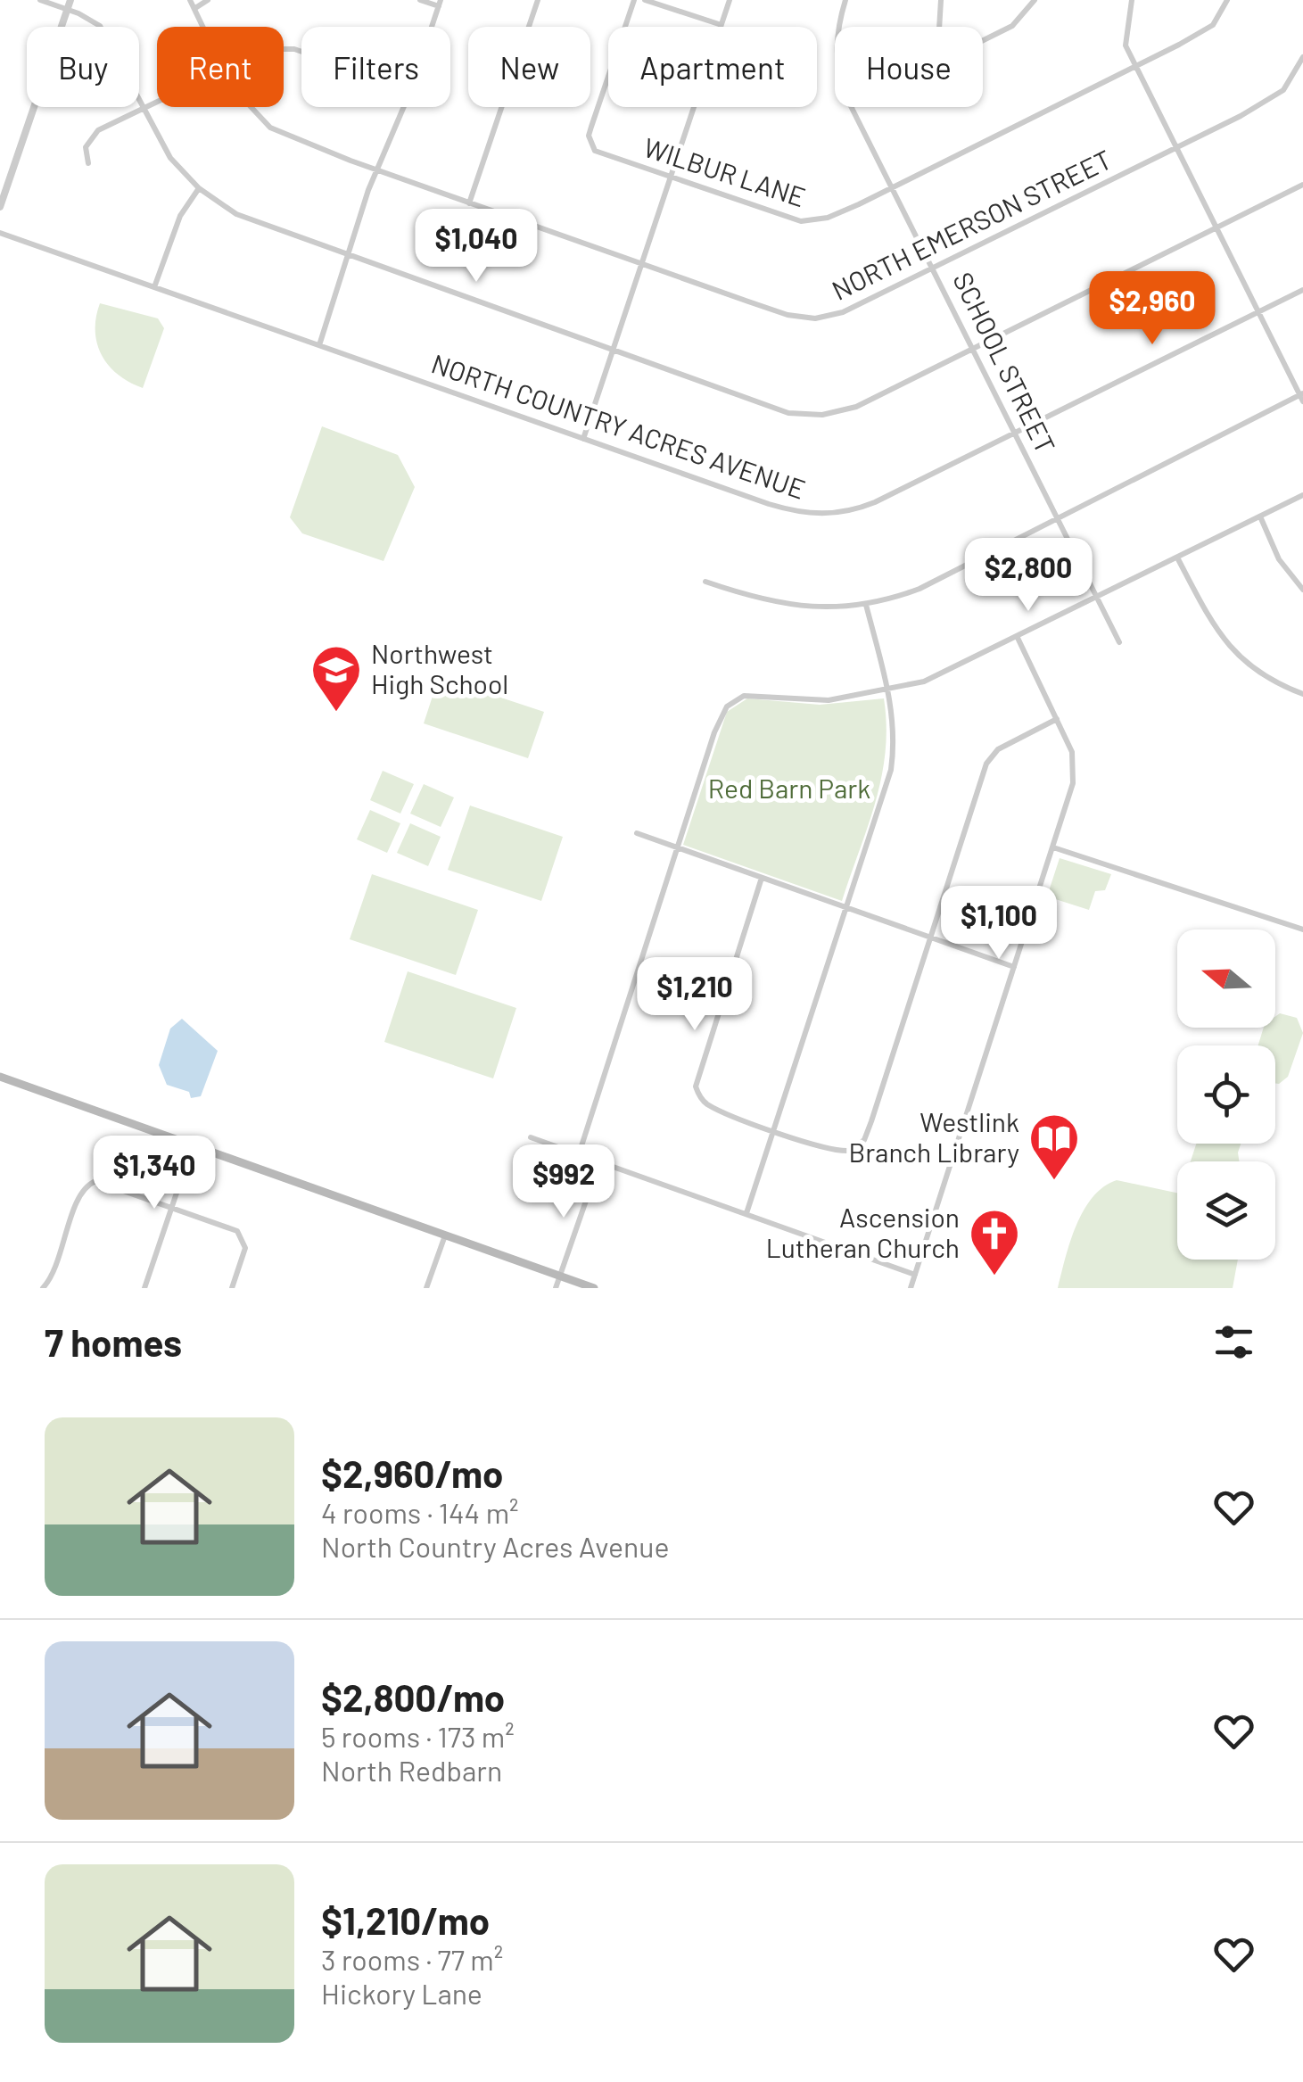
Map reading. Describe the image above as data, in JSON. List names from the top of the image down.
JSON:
{
  "streets": {
    "street": [
      "WILBUR LANE",
      "NORTH EMERSON STREET",
      "SCHOOL STREET",
      "NORTH COUNTRY ACRES AVENUE"
    ]
  },
  "crossings": [
    ["WILBUR LANE", "SCHOOL STREET"],
    ["NORTH EMERSON STREET", "SCHOOL STREET"],
    ["SCHOOL STREET", "NORTH COUNTRY ACRES AVENUE"]
  ],
  "parks": ["Red Barn Park"],
  "places": {
    "school or university": ["Northwest High School"],
    "library": ["Westlink Branch Library"],
    "church": ["Ascension Lutheran Church"]
  },
  "north": "left",
  "page": {
    "chip": [
      "Buy",
      "Rent",
      "Filters",
      "New",
      "Apartment",
      "House"
    ],
    "price": [
      "$1,040",
      "$2,960",
      "$2,800",
      "$1,100",
      "$1,210",
      "$1,340",
      "$992"
    ],
    "heading": "7 homes",
    "list": [
      {
        "name": "$2,960/mo",
        "note": "4 rooms · 144 m² · North Country Acres Avenue"
      },
      {
        "name": "$2,800/mo",
        "note": "5 rooms · 173 m² · North Redbarn"
      },
      {
        "name": "$1,210/mo",
        "note": "3 rooms · 77 m² · Hickory Lane"
      }
    ]
  }
}
